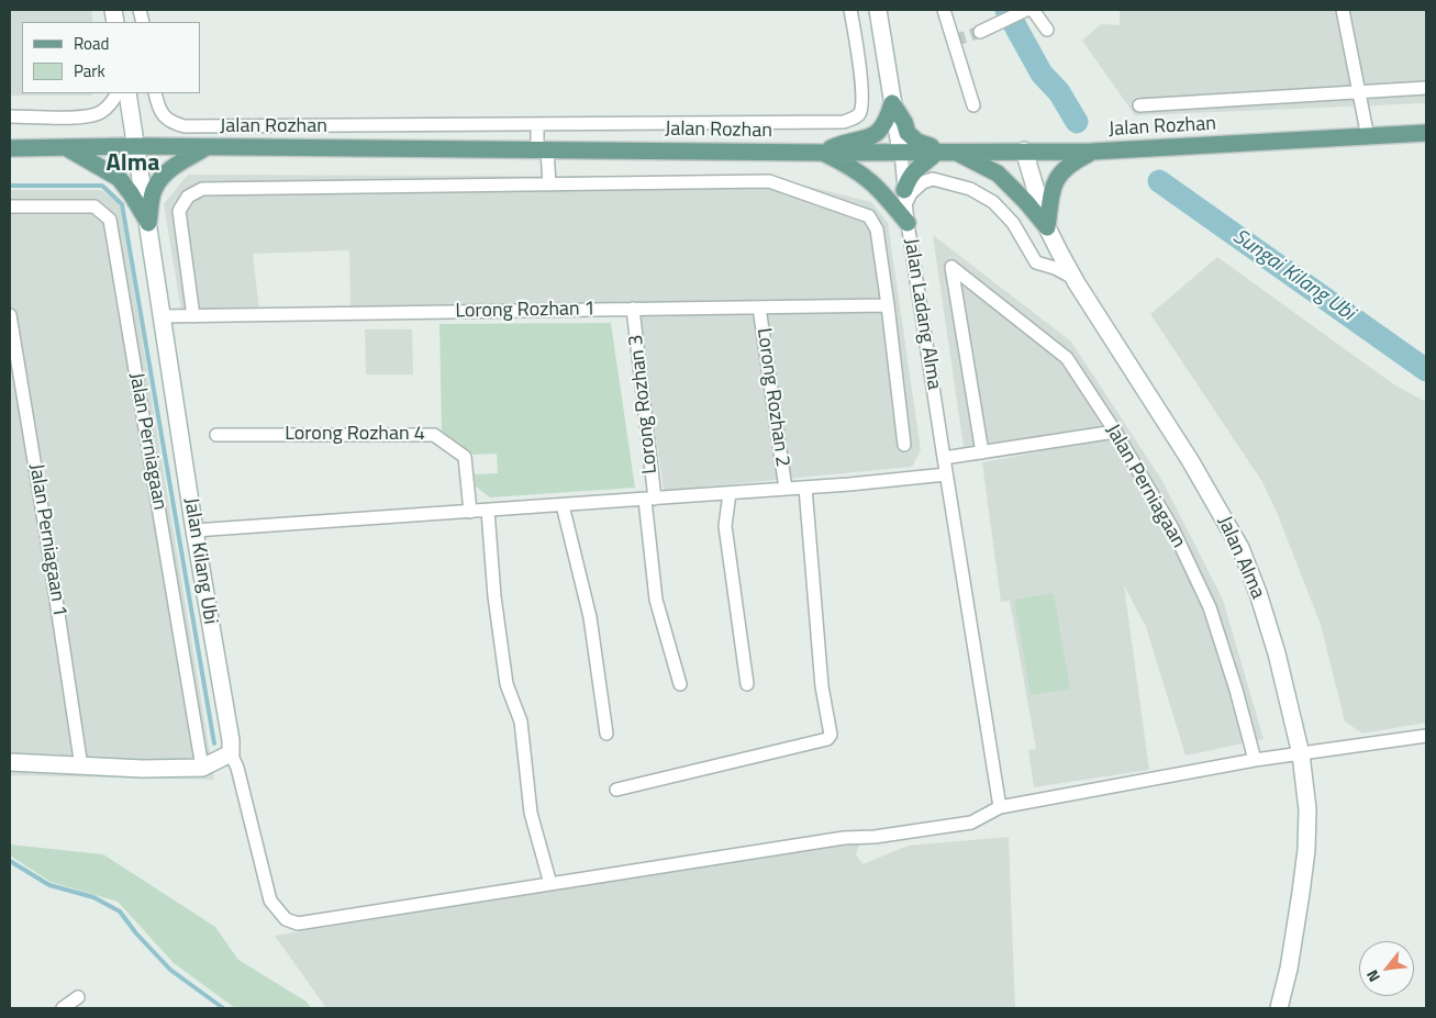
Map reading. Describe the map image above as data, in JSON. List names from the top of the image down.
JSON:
{
  "streets": {
    "main road": ["Jalan Rozhan", "Jalan Alma", "Jalan Kilang Ubi"],
    "street": [
      "Lorong Rozhan 1",
      "Jalan Ladang Alma",
      "Lorong Rozhan 2",
      "Lorong Rozhan 3",
      "Lorong Rozhan 4",
      "Jalan Perniagaan",
      "Jalan Perniagaan 1"
    ]
  },
  "crossings": [
    ["Jalan Rozhan", "Jalan Ladang Alma"],
    ["Jalan Rozhan", "Jalan Alma"],
    ["Jalan Rozhan", "Jalan Kilang Ubi"],
    ["Lorong Rozhan 1", "Lorong Rozhan 2"],
    ["Lorong Rozhan 1", "Lorong Rozhan 3"],
    ["Lorong Rozhan 1", "Jalan Kilang Ubi"]
  ],
  "districts": ["Alma"],
  "water": ["Sungai Kilang Ubi"],
  "legend": ["Road", "Park"],
  "north": "bottom left"
}
